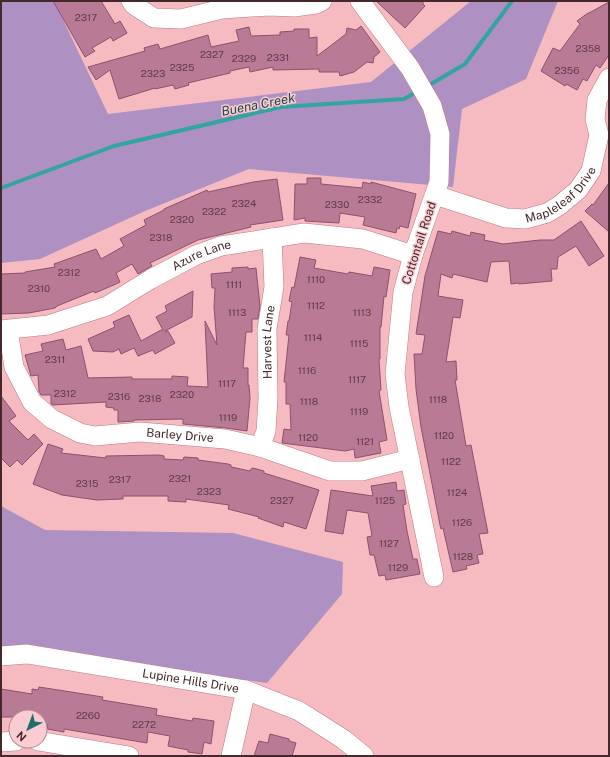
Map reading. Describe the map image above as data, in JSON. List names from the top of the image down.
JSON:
{
  "streets": {
    "street": [
      "Mapleleaf Drive",
      "Cottontail Road",
      "Azure Lane",
      "Harvest Lane",
      "Barley Drive",
      "Lupine Hills Drive"
    ]
  },
  "crossings": [
    ["Mapleleaf Drive", "Cottontail Road"],
    ["Cottontail Road", "Azure Lane"],
    ["Cottontail Road", "Barley Drive"],
    ["Azure Lane", "Harvest Lane"],
    ["Azure Lane", "Barley Drive"],
    ["Harvest Lane", "Barley Drive"]
  ],
  "water": ["Buena Creek"],
  "house_numbers": [
    "2317",
    "2358",
    "2327",
    "2331",
    "2329",
    "2325",
    "2356",
    "2323",
    "2332",
    "2324",
    "2330",
    "2322",
    "2320",
    "2318",
    "2312",
    "1110",
    "1111",
    "2310",
    "1112",
    "1113",
    "1113",
    "1114",
    "1115",
    "2311",
    "1116",
    "1117",
    "1117",
    "2312",
    "2320",
    "2316",
    "2318",
    "1118",
    "1118",
    "1119",
    "1119",
    "1120",
    "1120",
    "1121",
    "1122",
    "2321",
    "2317",
    "2315",
    "2323",
    "1124",
    "2327",
    "1125",
    "1126",
    "1127",
    "1128",
    "1129",
    "2260",
    "2272"
  ],
  "north": "bottom left"
}
